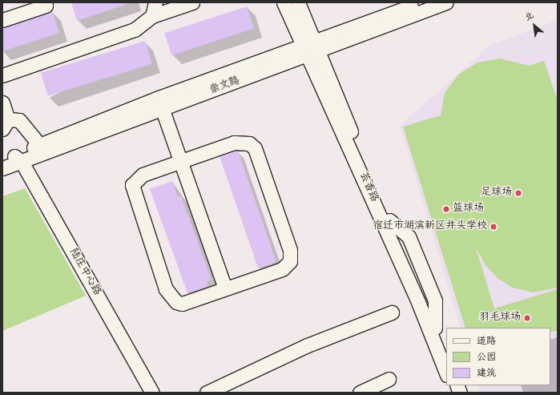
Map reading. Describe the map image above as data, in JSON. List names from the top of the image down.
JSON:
{
  "streets": {
    "street": ["崇文路", "芸香路", "陆庄中心路"]
  },
  "crossings": [
    ["崇文路", "芸香路"],
    ["崇文路", "陆庄中心路"]
  ],
  "places": [
    "足球场",
    "篮球场",
    "宿迁市湖滨新区井头学校",
    "羽毛球场"
  ],
  "legend": ["道路", "公园", "建筑"],
  "north": "top left"
}
